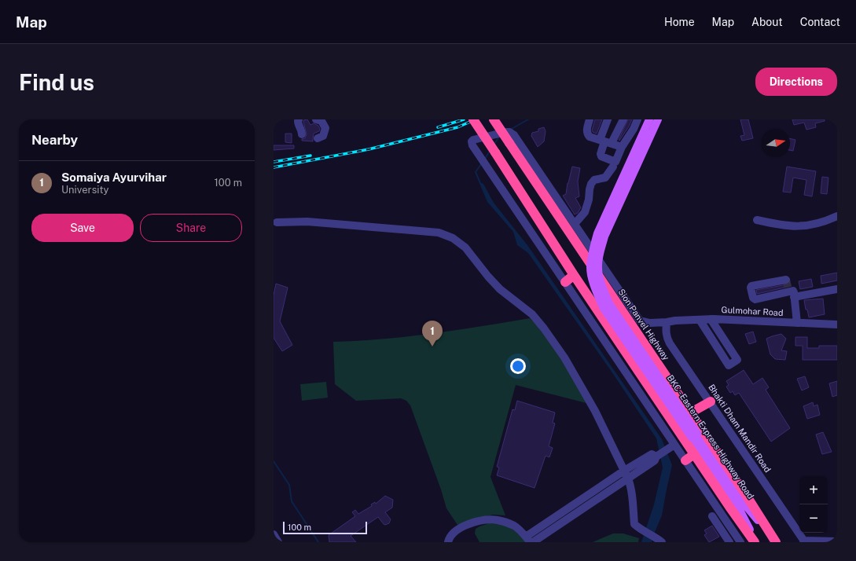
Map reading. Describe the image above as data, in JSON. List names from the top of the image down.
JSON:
{
  "streets": {
    "highway": ["Sion Panvel Highway"],
    "main road": ["BKC - Eastern Express Highway Road"],
    "street": ["Gulmohar Road", "Bhakti Dham Mandir Road"]
  },
  "crossings": [
    ["Gulmohar Road", "Bhakti Dham Mandir Road"],
    ["Sion Panvel Highway", "BKC - Eastern Express Highway Road"]
  ],
  "scale_bar": "100 m",
  "north": "right",
  "page": {
    "header": "Map",
    "nav": [
      "Home",
      "Map",
      "About",
      "Contact"
    ],
    "buttons": [
      "Directions",
      ["Save", "Share"]
    ],
    "title": "Find us",
    "heading": "Nearby",
    "list": [
      {
        "mark": "1",
        "name": "Somaiya Ayurvihar",
        "note": "University",
        "value": "100 m"
      }
    ],
    "pins": "1",
    "map_buttons": ["+", "−"],
    "scale": "100 m"
  }
}
